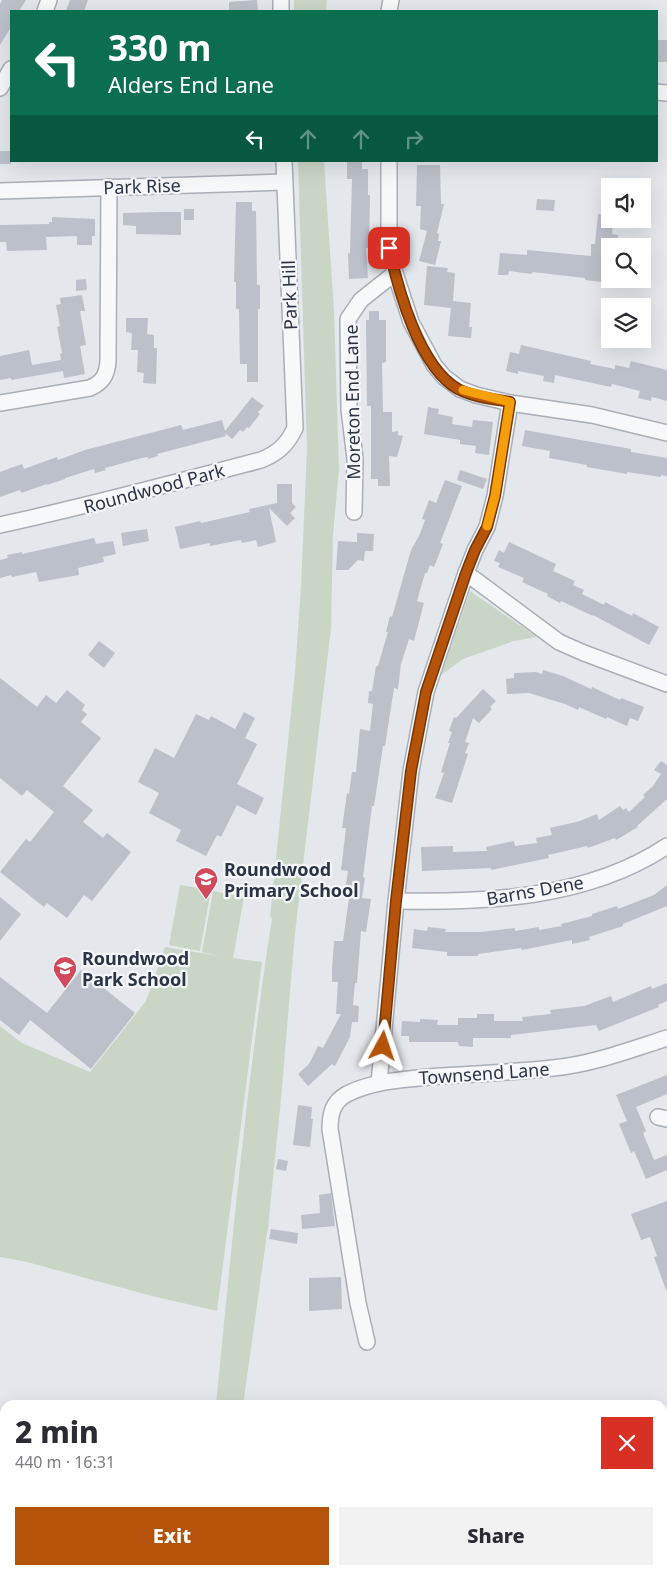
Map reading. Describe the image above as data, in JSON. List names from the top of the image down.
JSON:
{
  "streets": {
    "street": [
      "Park Rise",
      "Park Hill",
      "Moreton End Lane",
      "Roundwood Park",
      "Barns Dene",
      "Townsend Lane"
    ]
  },
  "crossings": [
    ["Park Rise", "Park Hill"],
    ["Park Hill", "Roundwood Park"]
  ],
  "places": {
    "school or university": ["Roundwood Primary School", "Roundwood Park School"]
  },
  "page": {
    "turn": ["330 m", "Alders End Lane"],
    "heading": ["2 min", "440 m · 16:31"],
    "buttons": ["Exit", "Share"]
  }
}
